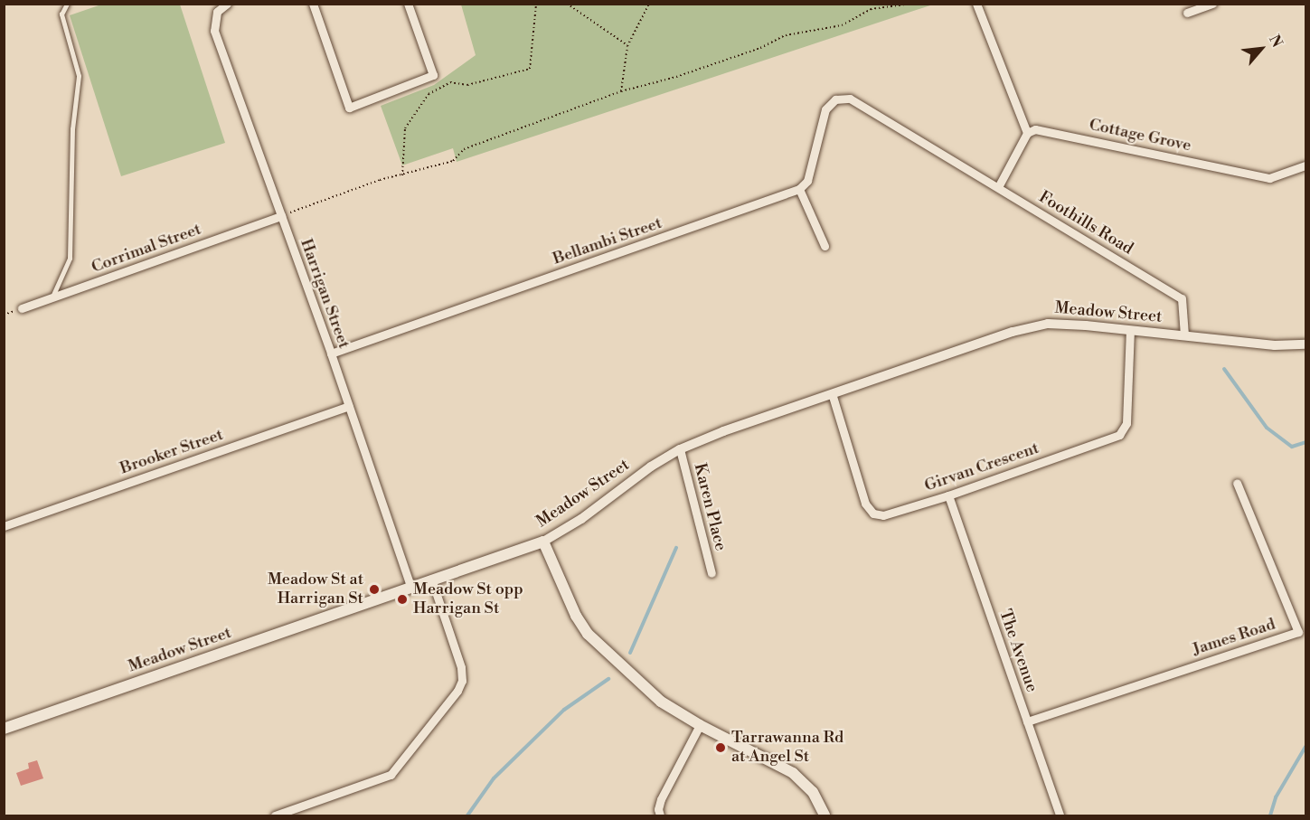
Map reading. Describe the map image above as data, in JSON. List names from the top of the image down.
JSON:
{
  "streets": {
    "main road": ["Meadow Street"],
    "street": [
      "Cottage Grove",
      "Foothills Road",
      "Bellambi Street",
      "Corrimal Street",
      "Harrigan Street",
      "Brooker Street",
      "Girvan Crescent",
      "Karen Place",
      "James Road",
      "The Avenue"
    ]
  },
  "crossings": [
    ["Foothills Road", "Bellambi Street"],
    ["Foothills Road", "Meadow Street"],
    ["Bellambi Street", "Harrigan Street"],
    ["Corrimal Street", "Harrigan Street"],
    ["Harrigan Street", "Meadow Street"],
    ["Harrigan Street", "Brooker Street"],
    ["Meadow Street", "Girvan Crescent"],
    ["Meadow Street", "Karen Place"],
    ["Girvan Crescent", "The Avenue"],
    ["James Road", "The Avenue"]
  ],
  "places": ["Meadow St at Harrigan St", "Meadow St opp Harrigan St", "Tarrawanna Rd at Angel St"],
  "north": "top right"
}
